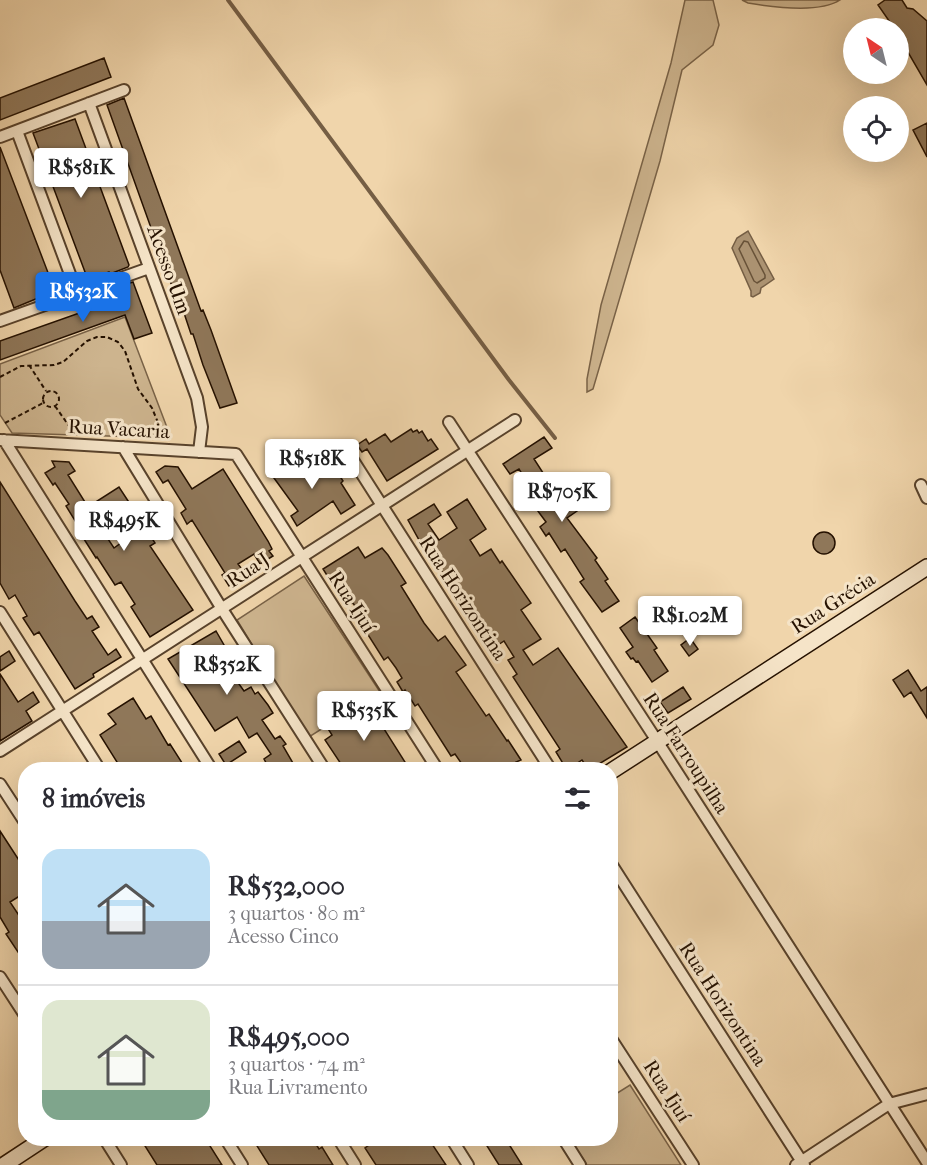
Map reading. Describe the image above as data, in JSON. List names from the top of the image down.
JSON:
{
  "streets": {
    "main road": ["Rua Grécia"],
    "street": [
      "Acesso Um",
      "Rua Vacaria",
      "Rua J",
      "Rua Horizontina",
      "Rua Ijuí",
      "Rua Farroupilha"
    ]
  },
  "crossings": [
    ["Acesso Um", "Rua Vacaria"],
    ["Rua Vacaria", "Rua Ijuí"],
    ["Rua J", "Rua Horizontina"],
    ["Rua J", "Rua Ijuí"],
    ["Rua J", "Rua Farroupilha"],
    ["Rua Grécia", "Rua Farroupilha"]
  ],
  "north": "top left",
  "page": {
    "price": [
      "R$581K",
      "R$532K",
      "R$518K",
      "R$705K",
      "R$495K",
      "R$1.02M",
      "R$352K",
      "R$535K"
    ],
    "heading": "8 imóveis",
    "list": [
      {
        "name": "R$532,000",
        "note": "3 quartos · 80 m² · Acesso Cinco"
      },
      {
        "name": "R$495,000",
        "note": "3 quartos · 74 m² · Rua Livramento"
      }
    ]
  }
}
